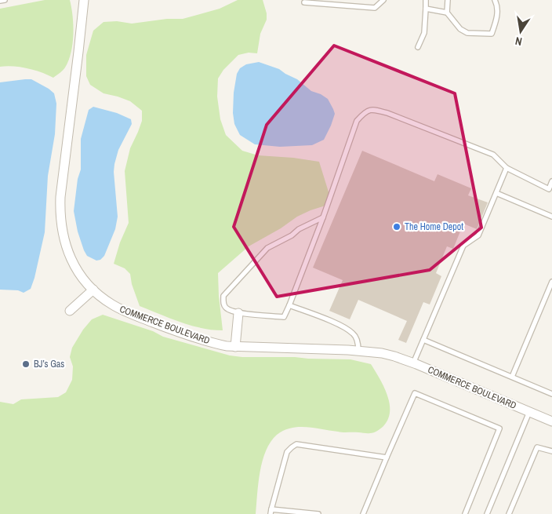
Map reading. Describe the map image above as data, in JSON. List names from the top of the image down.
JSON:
{
  "streets": {
    "street": ["COMMERCE BOULEVARD"]
  },
  "places": ["The Home Depot", "BJ’s Gas"],
  "north": "bottom"
}
